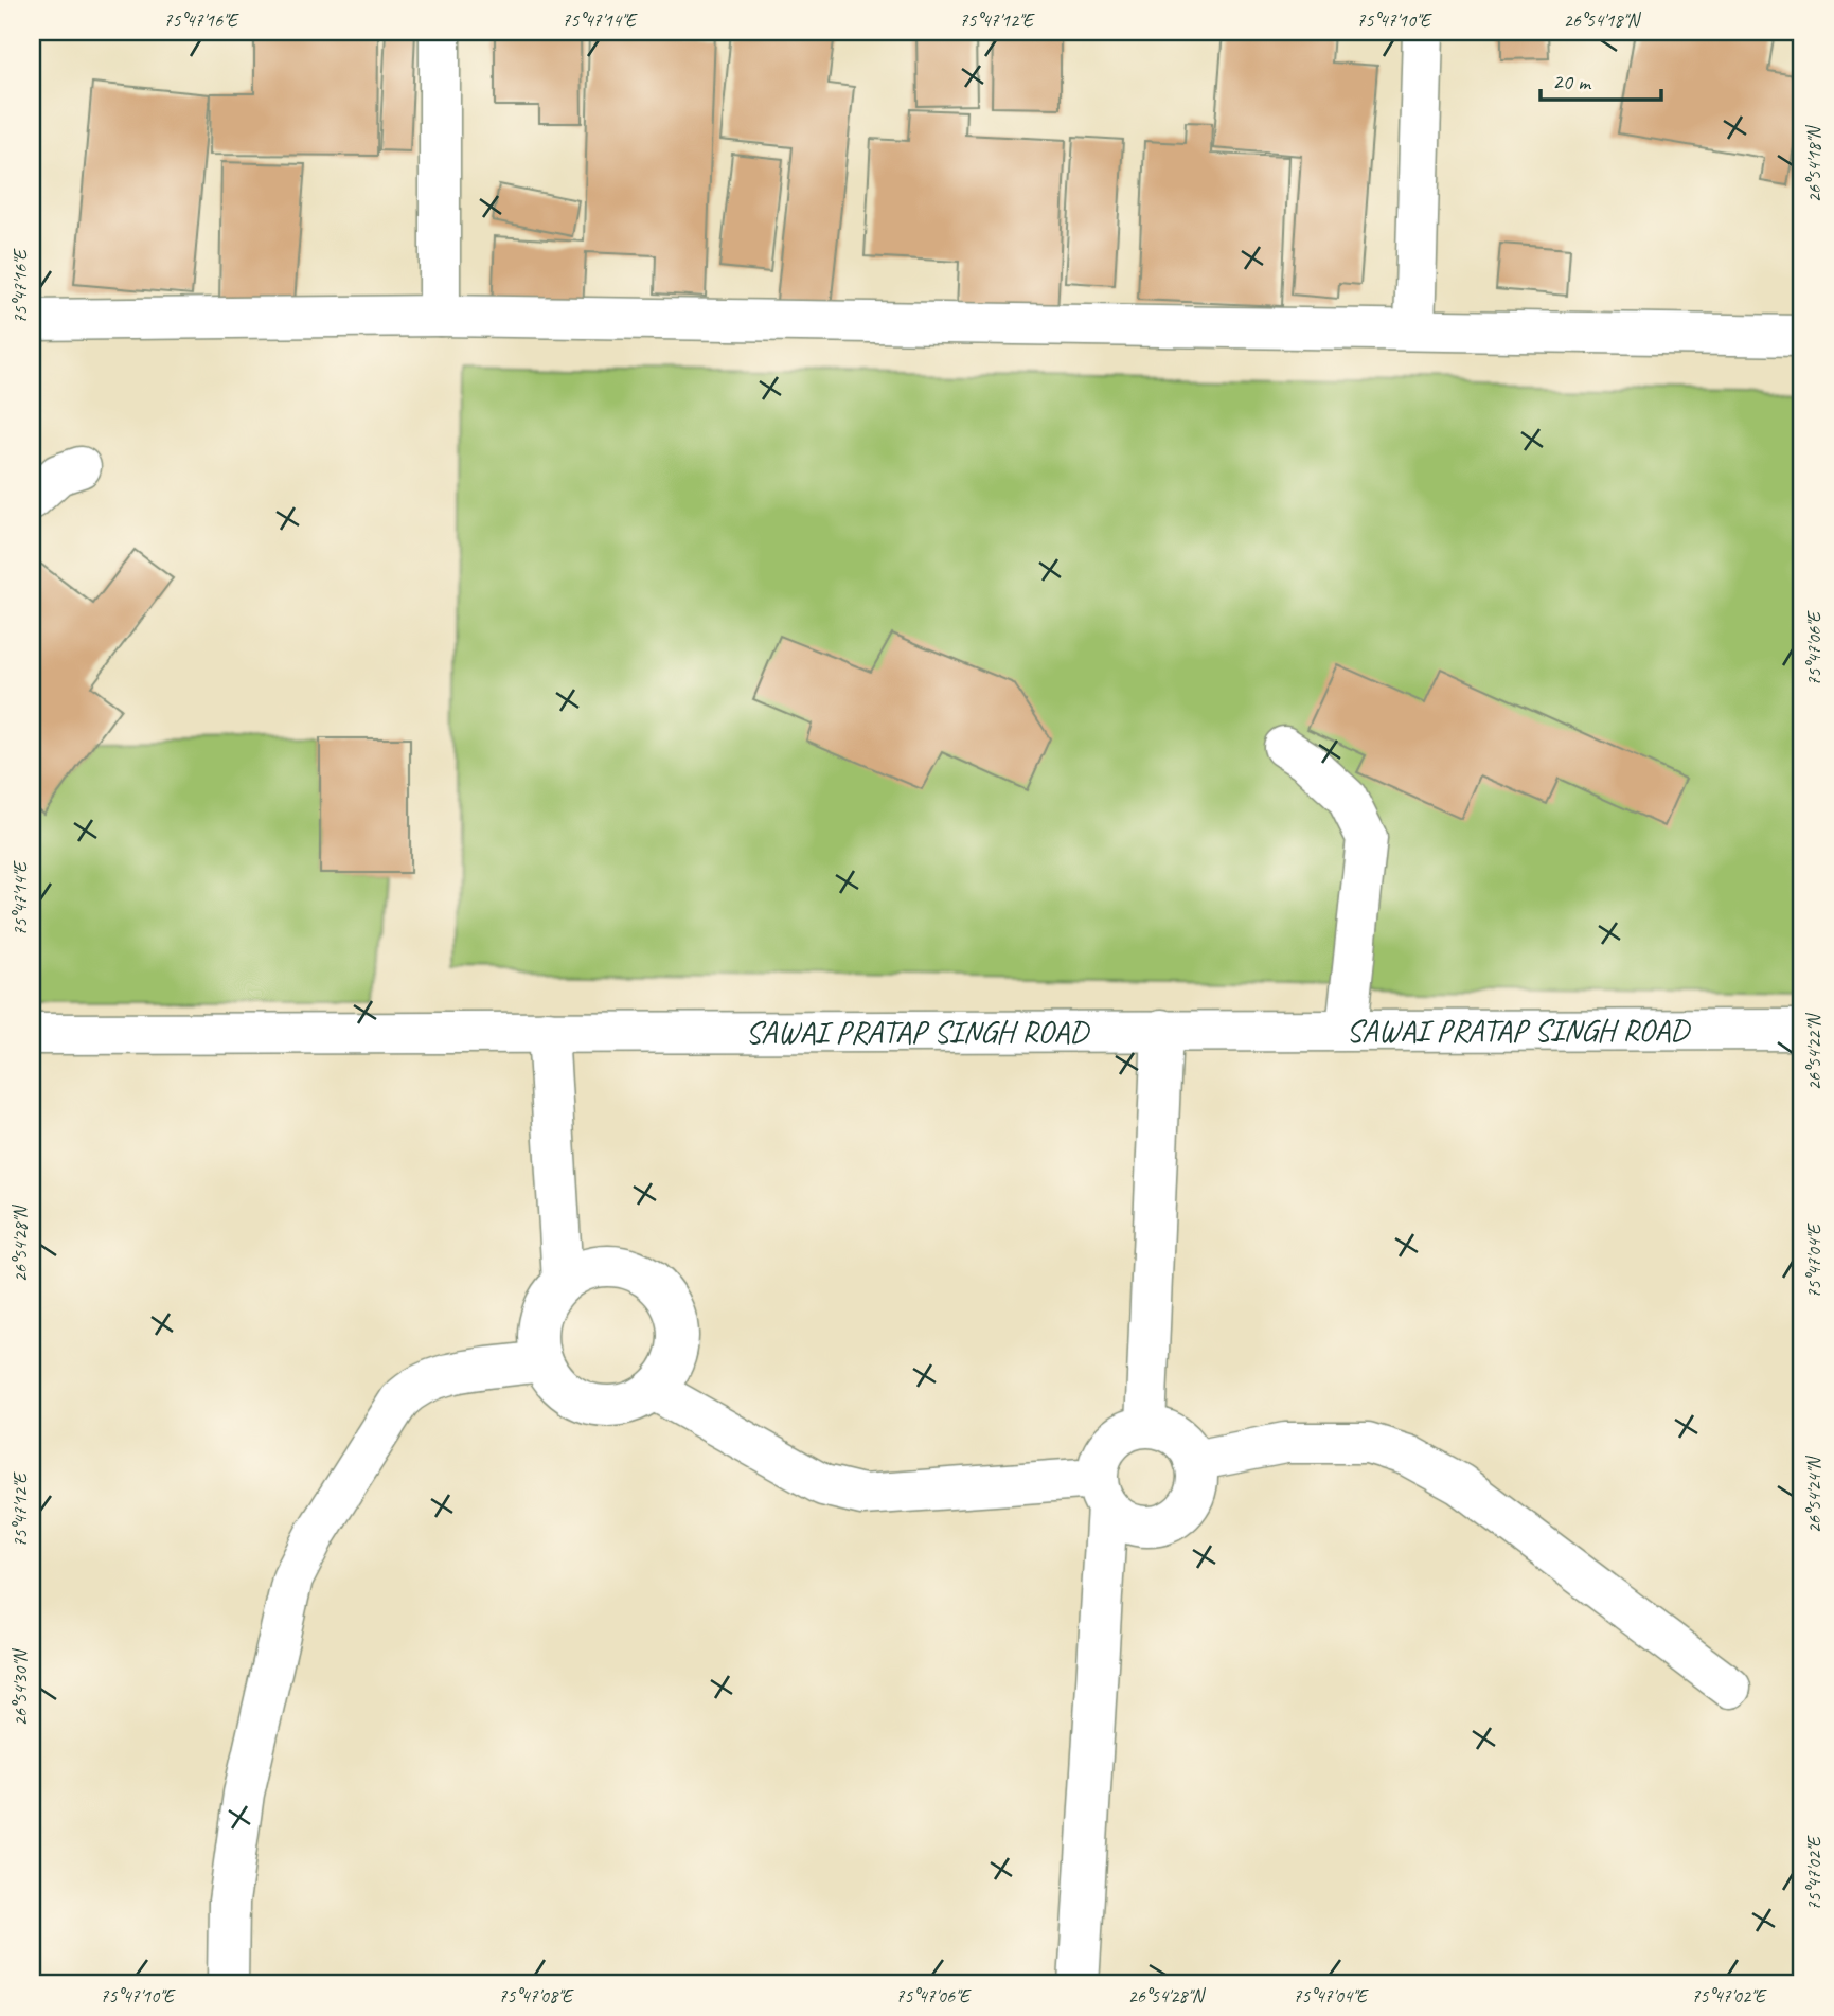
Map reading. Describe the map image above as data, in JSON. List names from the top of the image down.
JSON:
{
  "streets": {
    "street": ["SAWAI PRATAP SINGH ROAD"]
  },
  "scale_bar": "20 m",
  "coordinates": [
    "75°47'16\"E",
    "75°47'14\"E",
    "75°47'12\"E",
    "75°47'10\"E",
    "26°54'18\"N",
    "75°47'06\"E",
    "26°54'22\"N",
    "26°54'28\"N",
    "75°47'04\"E",
    "26°54'24\"N",
    "26°54'30\"N",
    "75°47'02\"E",
    "75°47'08\"E"
  ]
}
